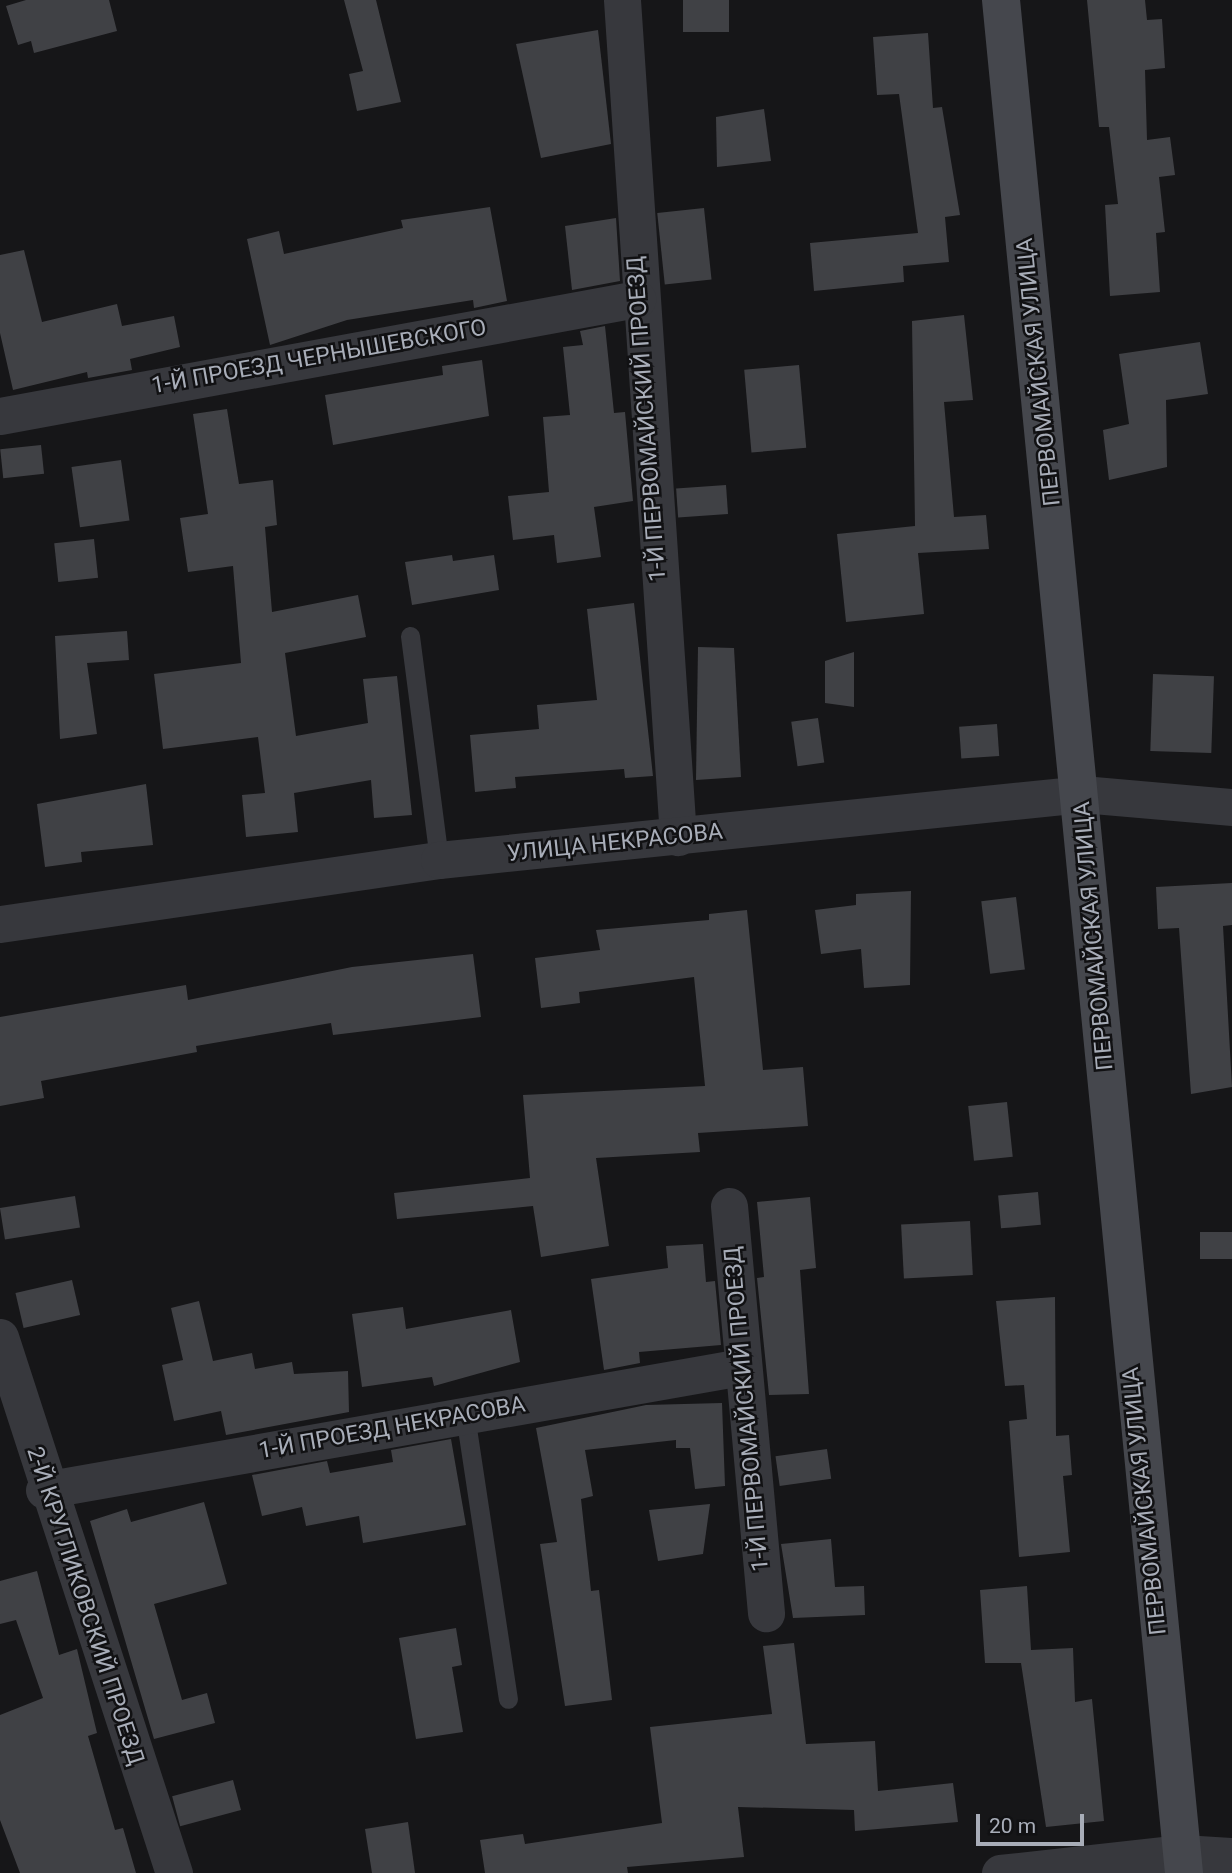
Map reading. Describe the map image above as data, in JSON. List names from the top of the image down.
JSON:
{
  "streets": {
    "street": [
      "1-Й ПРОЕЗД ЧЕРНЫШЕВСКОГО",
      "ПЕРВОМАЙСКАЯ УЛИЦА",
      "1-Й ПЕРВОМАЙСКИЙ ПРОЕЗД",
      "УЛИЦА НЕКРАСОВА",
      "1-Й ПРОЕЗД НЕКРАСОВА",
      "2-Й КРУГЛИКОВСКИЙ ПРОЕЗД"
    ]
  },
  "crossings": [
    ["1-Й ПРОЕЗД ЧЕРНЫШЕВСКОГО", "1-Й ПЕРВОМАЙСКИЙ ПРОЕЗД"],
    ["ПЕРВОМАЙСКАЯ УЛИЦА", "УЛИЦА НЕКРАСОВА"],
    ["1-Й ПЕРВОМАЙСКИЙ ПРОЕЗД", "УЛИЦА НЕКРАСОВА"],
    ["1-Й ПЕРВОМАЙСКИЙ ПРОЕЗД", "1-Й ПРОЕЗД НЕКРАСОВА"],
    ["1-Й ПРОЕЗД НЕКРАСОВА", "2-Й КРУГЛИКОВСКИЙ ПРОЕЗД"]
  ],
  "scale_bar": "20 m"
}
